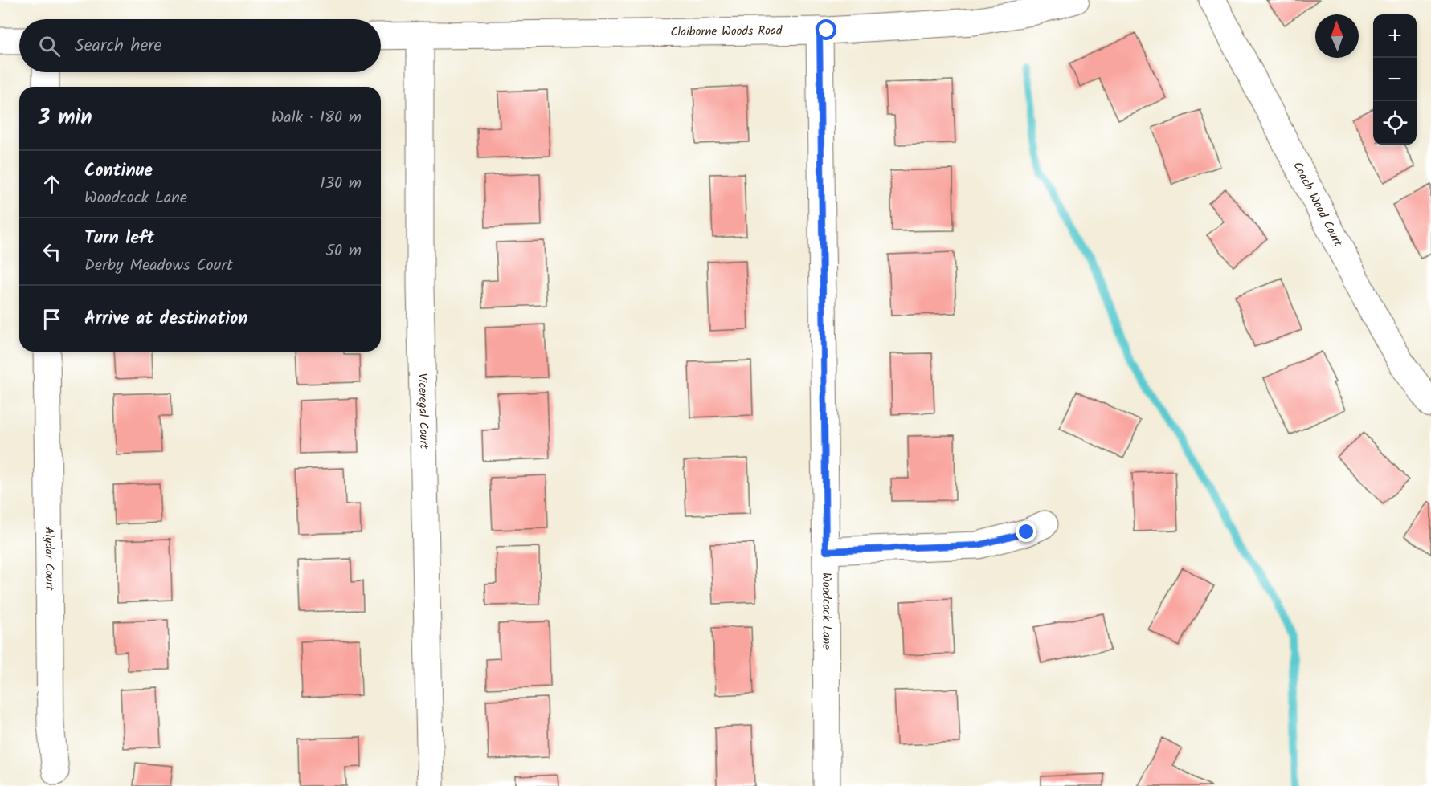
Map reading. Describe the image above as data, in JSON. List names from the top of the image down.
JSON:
{
  "streets": {
    "street": [
      "Claiborne Woods Road",
      "Coach Wood Court",
      "Viceregal Court",
      "Alydar Court",
      "Woodcock Lane"
    ]
  },
  "crossings": [
    ["Claiborne Woods Road", "Viceregal Court"],
    ["Claiborne Woods Road", "Woodcock Lane"]
  ],
  "north": "top",
  "page": {
    "map_buttons": ["+", "−"],
    "search": "Search here",
    "heading": ["3 min", "Walk · 180 m"],
    "list": [
      ["Continue", "Woodcock Lane", "130 m"],
      ["Turn left", "Derby Meadows Court", "50 m"],
      "Arrive at destination"
    ]
  }
}
